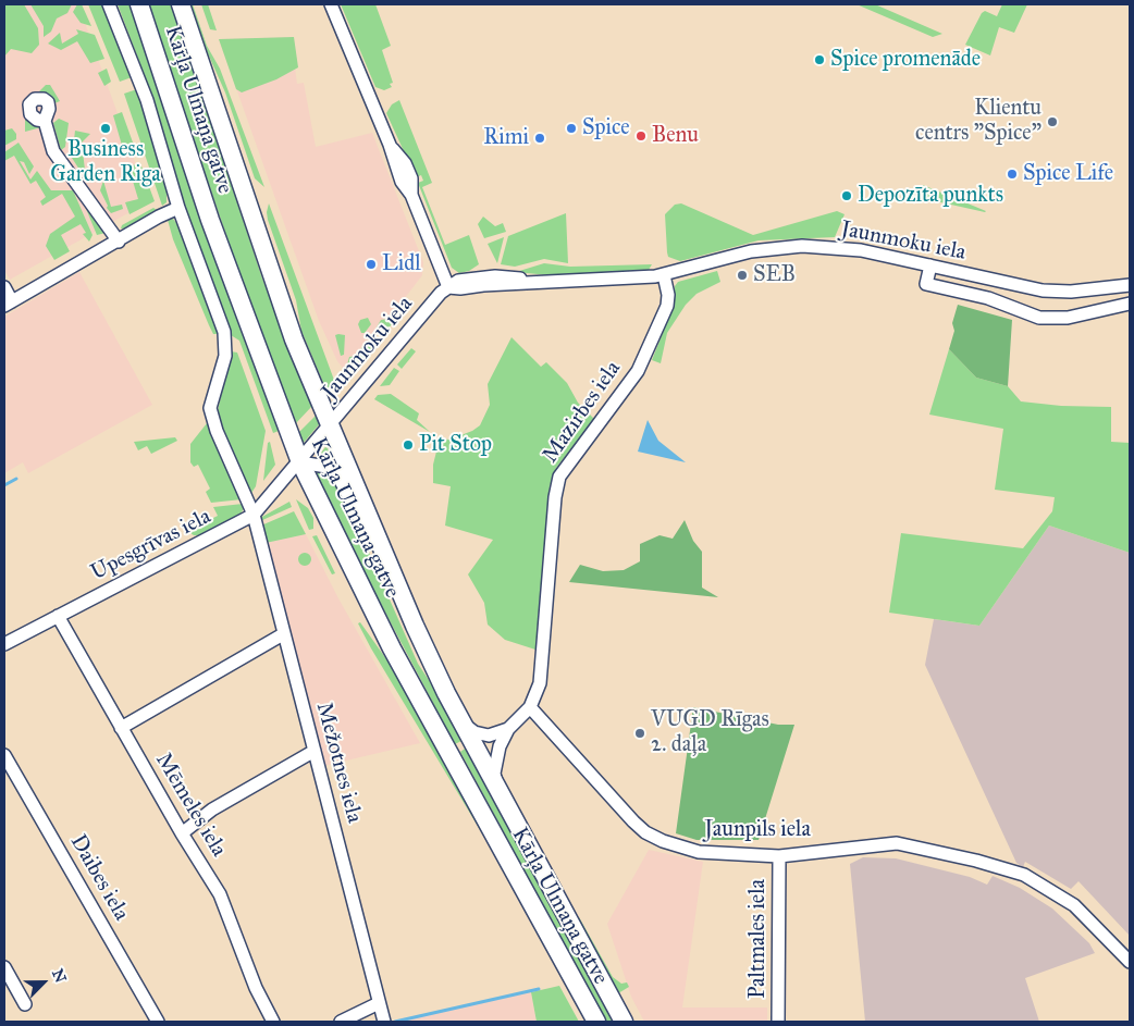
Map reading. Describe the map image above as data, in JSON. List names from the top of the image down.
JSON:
{
  "streets": {
    "highway": ["Kārļa Ulmaņa gatve"],
    "street": [
      "Jaunmoku iela",
      "Mazirbes iela",
      "Upesgrīvas iela",
      "Mežotnes iela",
      "Mēmeles iela",
      "Jaunpils iela",
      "Daibes iela",
      "Paltmales iela"
    ]
  },
  "crossings": [
    ["Kārļa Ulmaņa gatve", "Jaunmoku iela"],
    ["Kārļa Ulmaņa gatve", "Upesgrīvas iela"],
    ["Jaunmoku iela", "Mazirbes iela"],
    ["Jaunmoku iela", "Upesgrīvas iela"],
    ["Mazirbes iela", "Jaunpils iela"],
    ["Upesgrīvas iela", "Mežotnes iela"],
    ["Upesgrīvas iela", "Mēmeles iela"],
    ["Jaunpils iela", "Paltmales iela"]
  ],
  "places": [
    "Spice promenāde",
    "Klientu centrs \"Spice\"",
    "Business Garden Riga",
    "Spice",
    "Benu",
    "Rimi",
    "Spice Life",
    "Depozīta punkts",
    "Lidl",
    "SEB",
    "Pit Stop",
    "VUGD Rīgas 2. daļa"
  ],
  "north": "top right"
}
